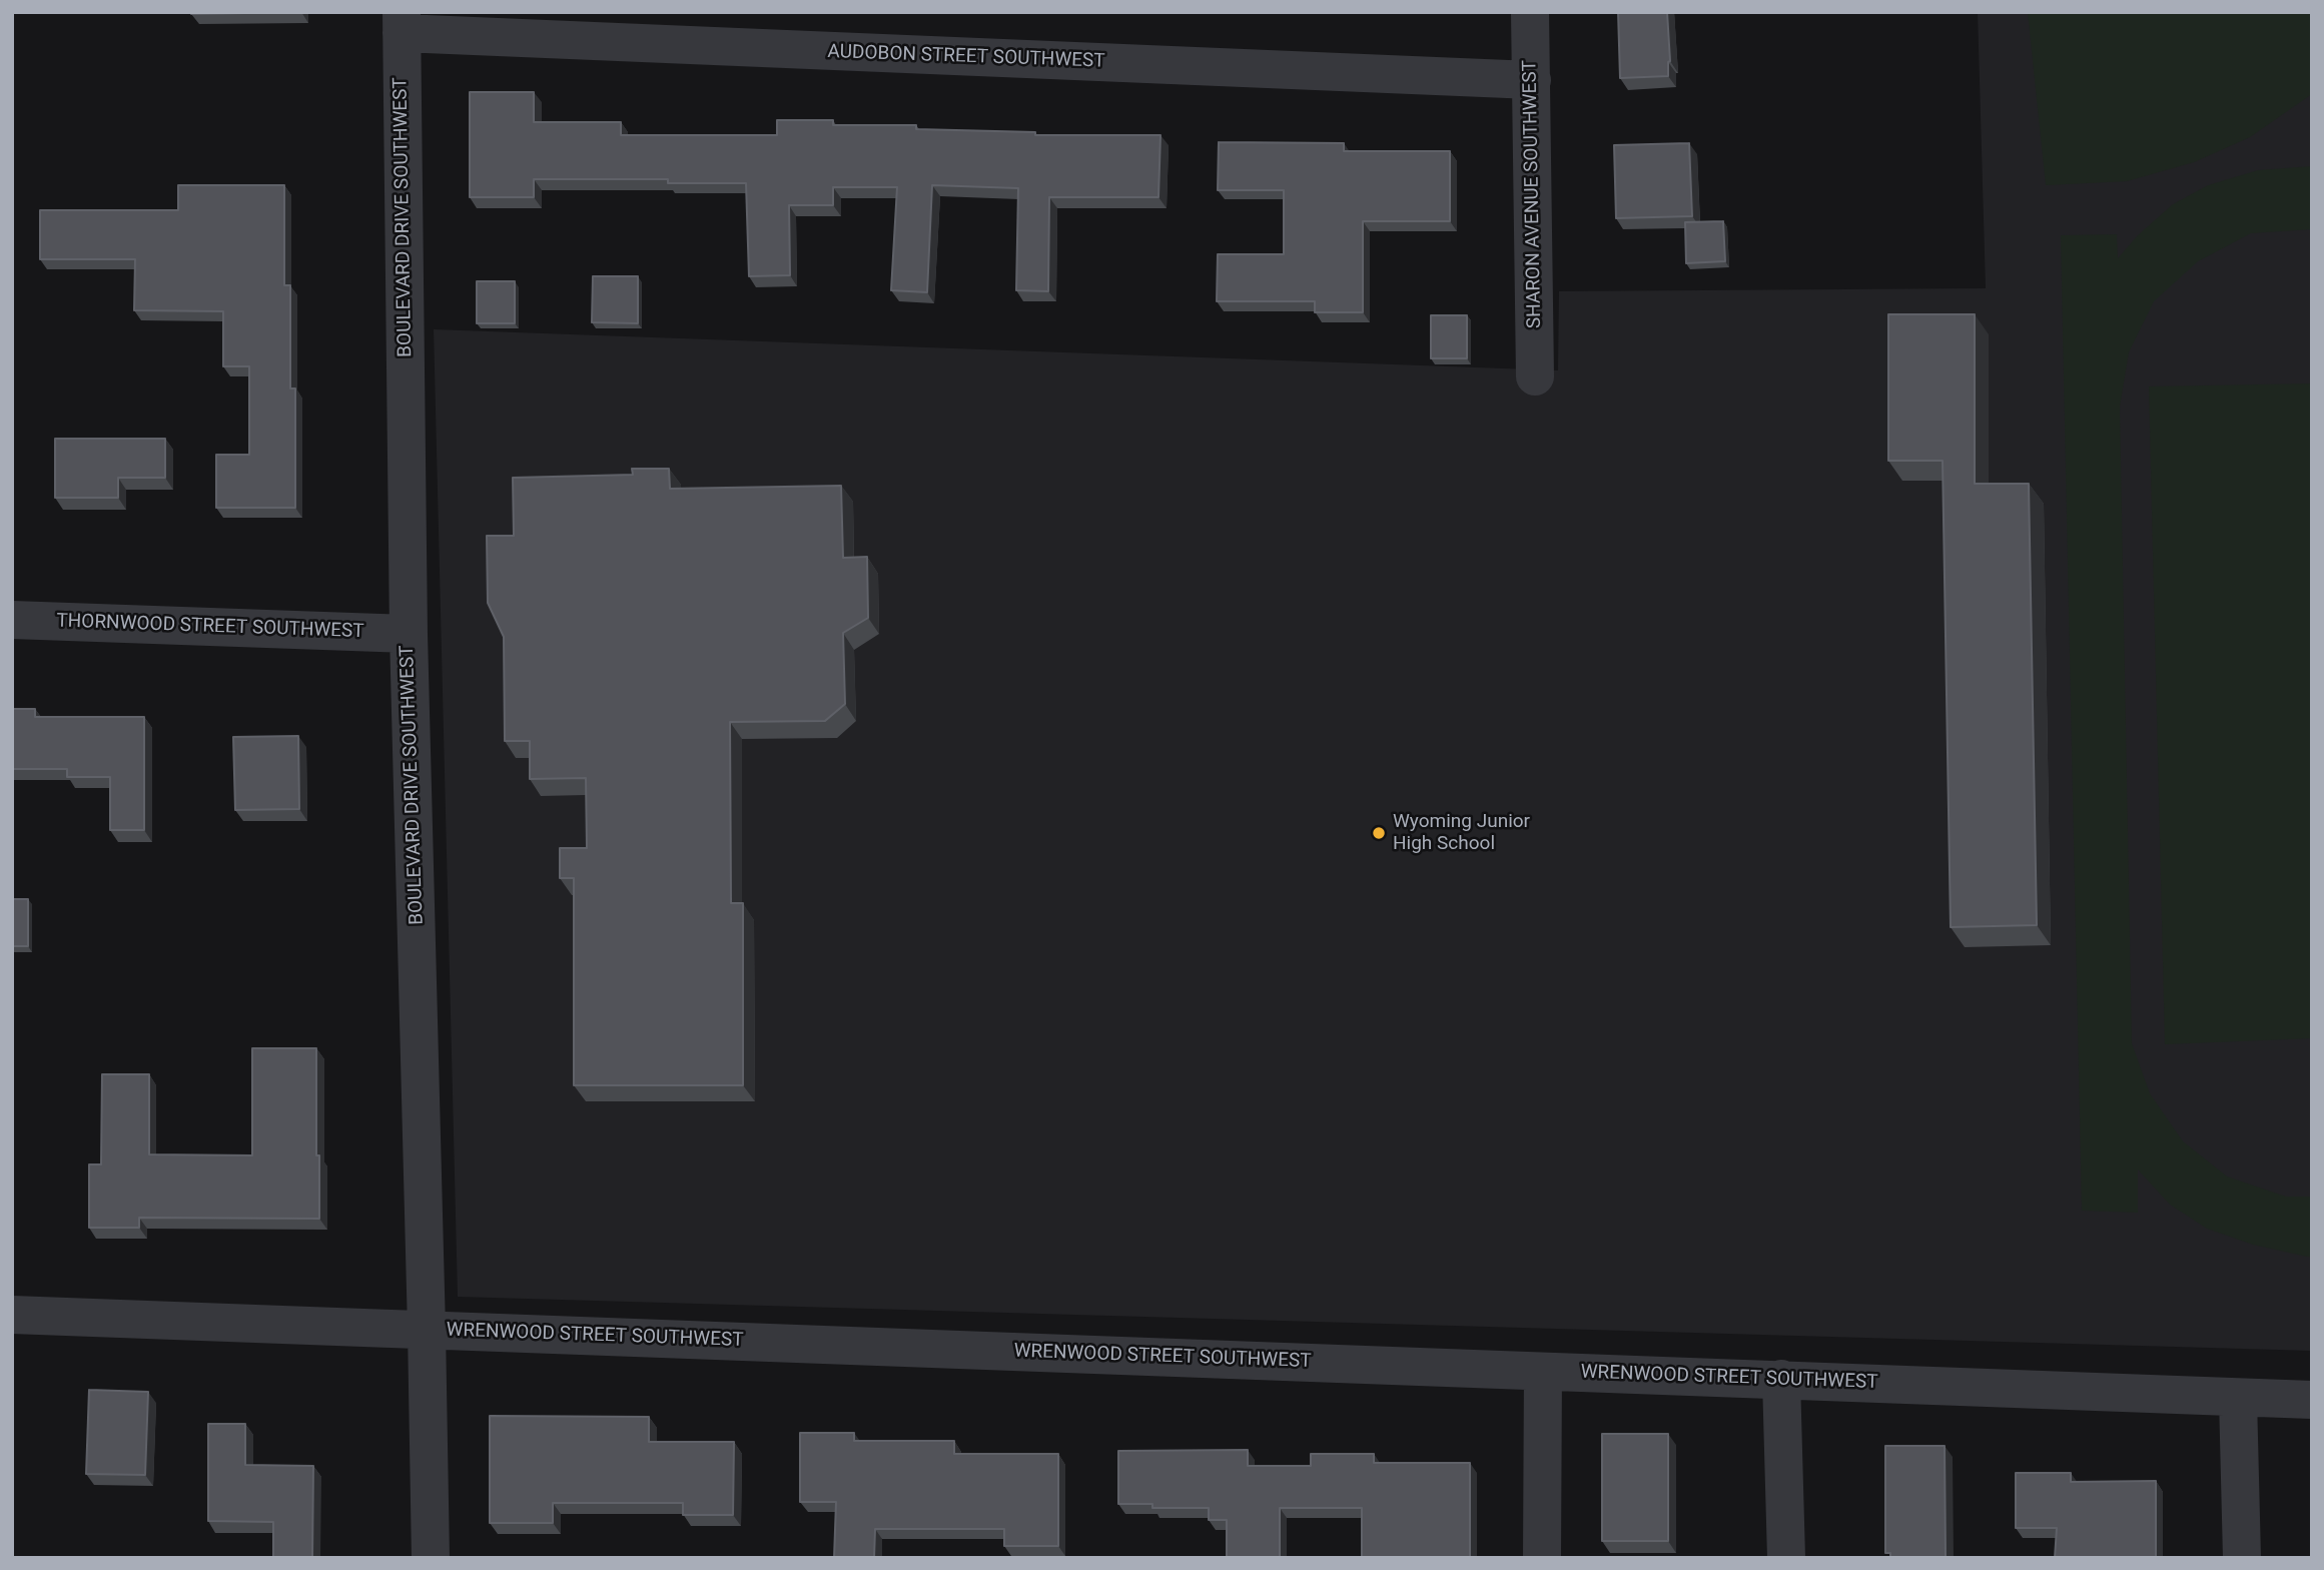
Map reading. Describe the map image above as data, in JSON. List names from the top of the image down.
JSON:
{
  "streets": {
    "street": [
      "AUDOBON STREET SOUTHWEST",
      "SHARON AVENUE SOUTHWEST",
      "BOULEVARD DRIVE SOUTHWEST",
      "THORNWOOD STREET SOUTHWEST",
      "WRENWOOD STREET SOUTHWEST"
    ]
  },
  "crossings": [
    ["AUDOBON STREET SOUTHWEST", "SHARON AVENUE SOUTHWEST"],
    ["AUDOBON STREET SOUTHWEST", "BOULEVARD DRIVE SOUTHWEST"],
    ["BOULEVARD DRIVE SOUTHWEST", "THORNWOOD STREET SOUTHWEST"],
    ["BOULEVARD DRIVE SOUTHWEST", "WRENWOOD STREET SOUTHWEST"]
  ],
  "places": ["Wyoming Junior High School"]
}
